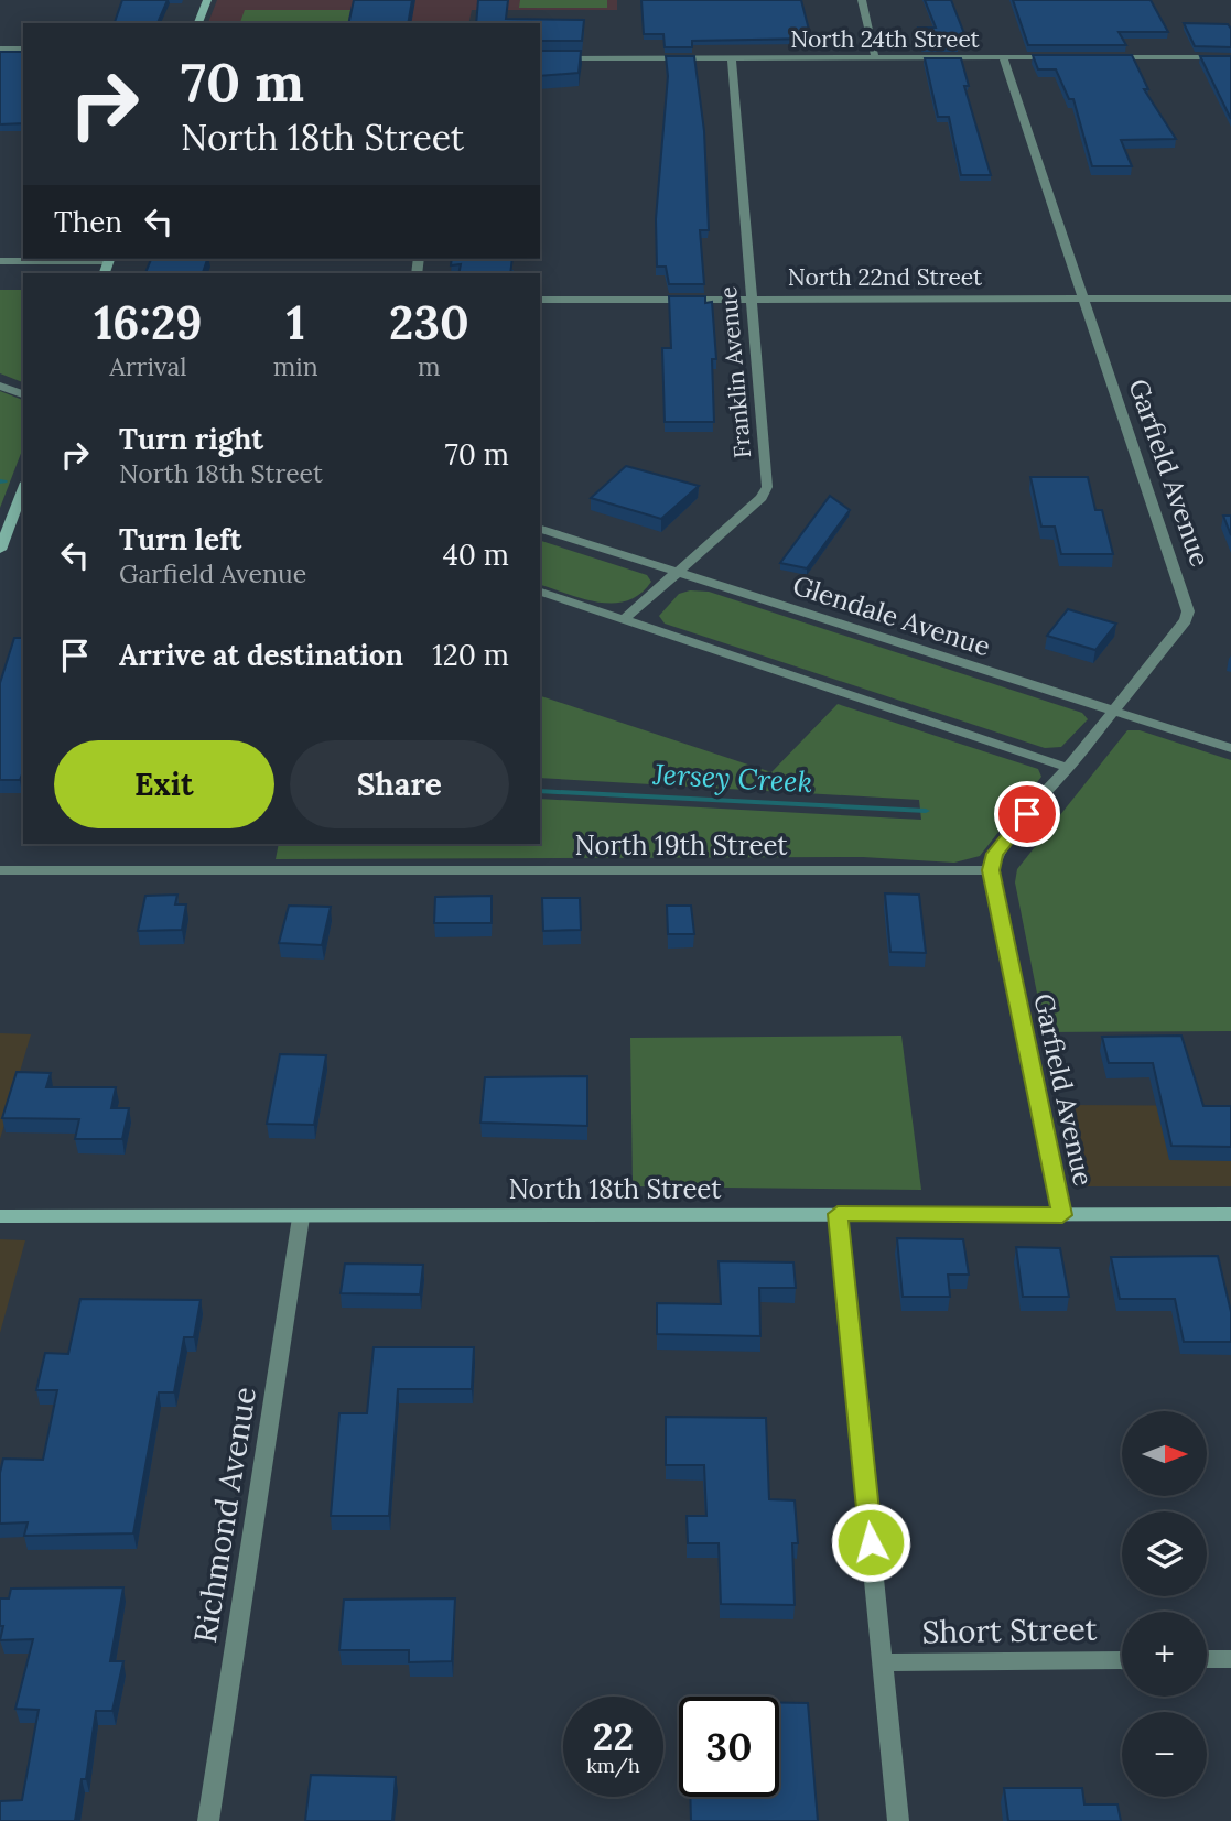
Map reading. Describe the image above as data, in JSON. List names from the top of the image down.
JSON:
{
  "streets": {
    "main road": ["North 18th Street"],
    "street": [
      "North 24th Street",
      "North 22nd Street",
      "Franklin Avenue",
      "Garfield Avenue",
      "Glendale Avenue",
      "North 19th Street",
      "Richmond Avenue",
      "Short Street"
    ]
  },
  "crossings": [
    ["North 24th Street", "Franklin Avenue"],
    ["North 24th Street", "Garfield Avenue"],
    ["North 22nd Street", "Franklin Avenue"],
    ["North 22nd Street", "Garfield Avenue"],
    ["Franklin Avenue", "Glendale Avenue"],
    ["Garfield Avenue", "Glendale Avenue"],
    ["Garfield Avenue", "North 19th Street"],
    ["Garfield Avenue", "North 18th Street"],
    ["North 18th Street", "Richmond Avenue"]
  ],
  "water": ["Jersey Creek"],
  "north": "right",
  "page": {
    "turn": ["70 m", "North 18th Street"],
    "then": "Then",
    "eta": [
      "16:29",
      "Arrival",
      "1",
      "min",
      "230",
      "m"
    ],
    "list": [
      {
        "name": "Turn right",
        "note": "North 18th Street",
        "value": "70 m"
      },
      {
        "name": "Turn left",
        "note": "Garfield Avenue",
        "value": "40 m"
      },
      {
        "name": "Arrive at destination",
        "value": "120 m"
      }
    ],
    "buttons": ["Exit", "Share"],
    "map_buttons": ["+", "−"],
    "speed": "22 km/h",
    "limit": "30"
  }
}
